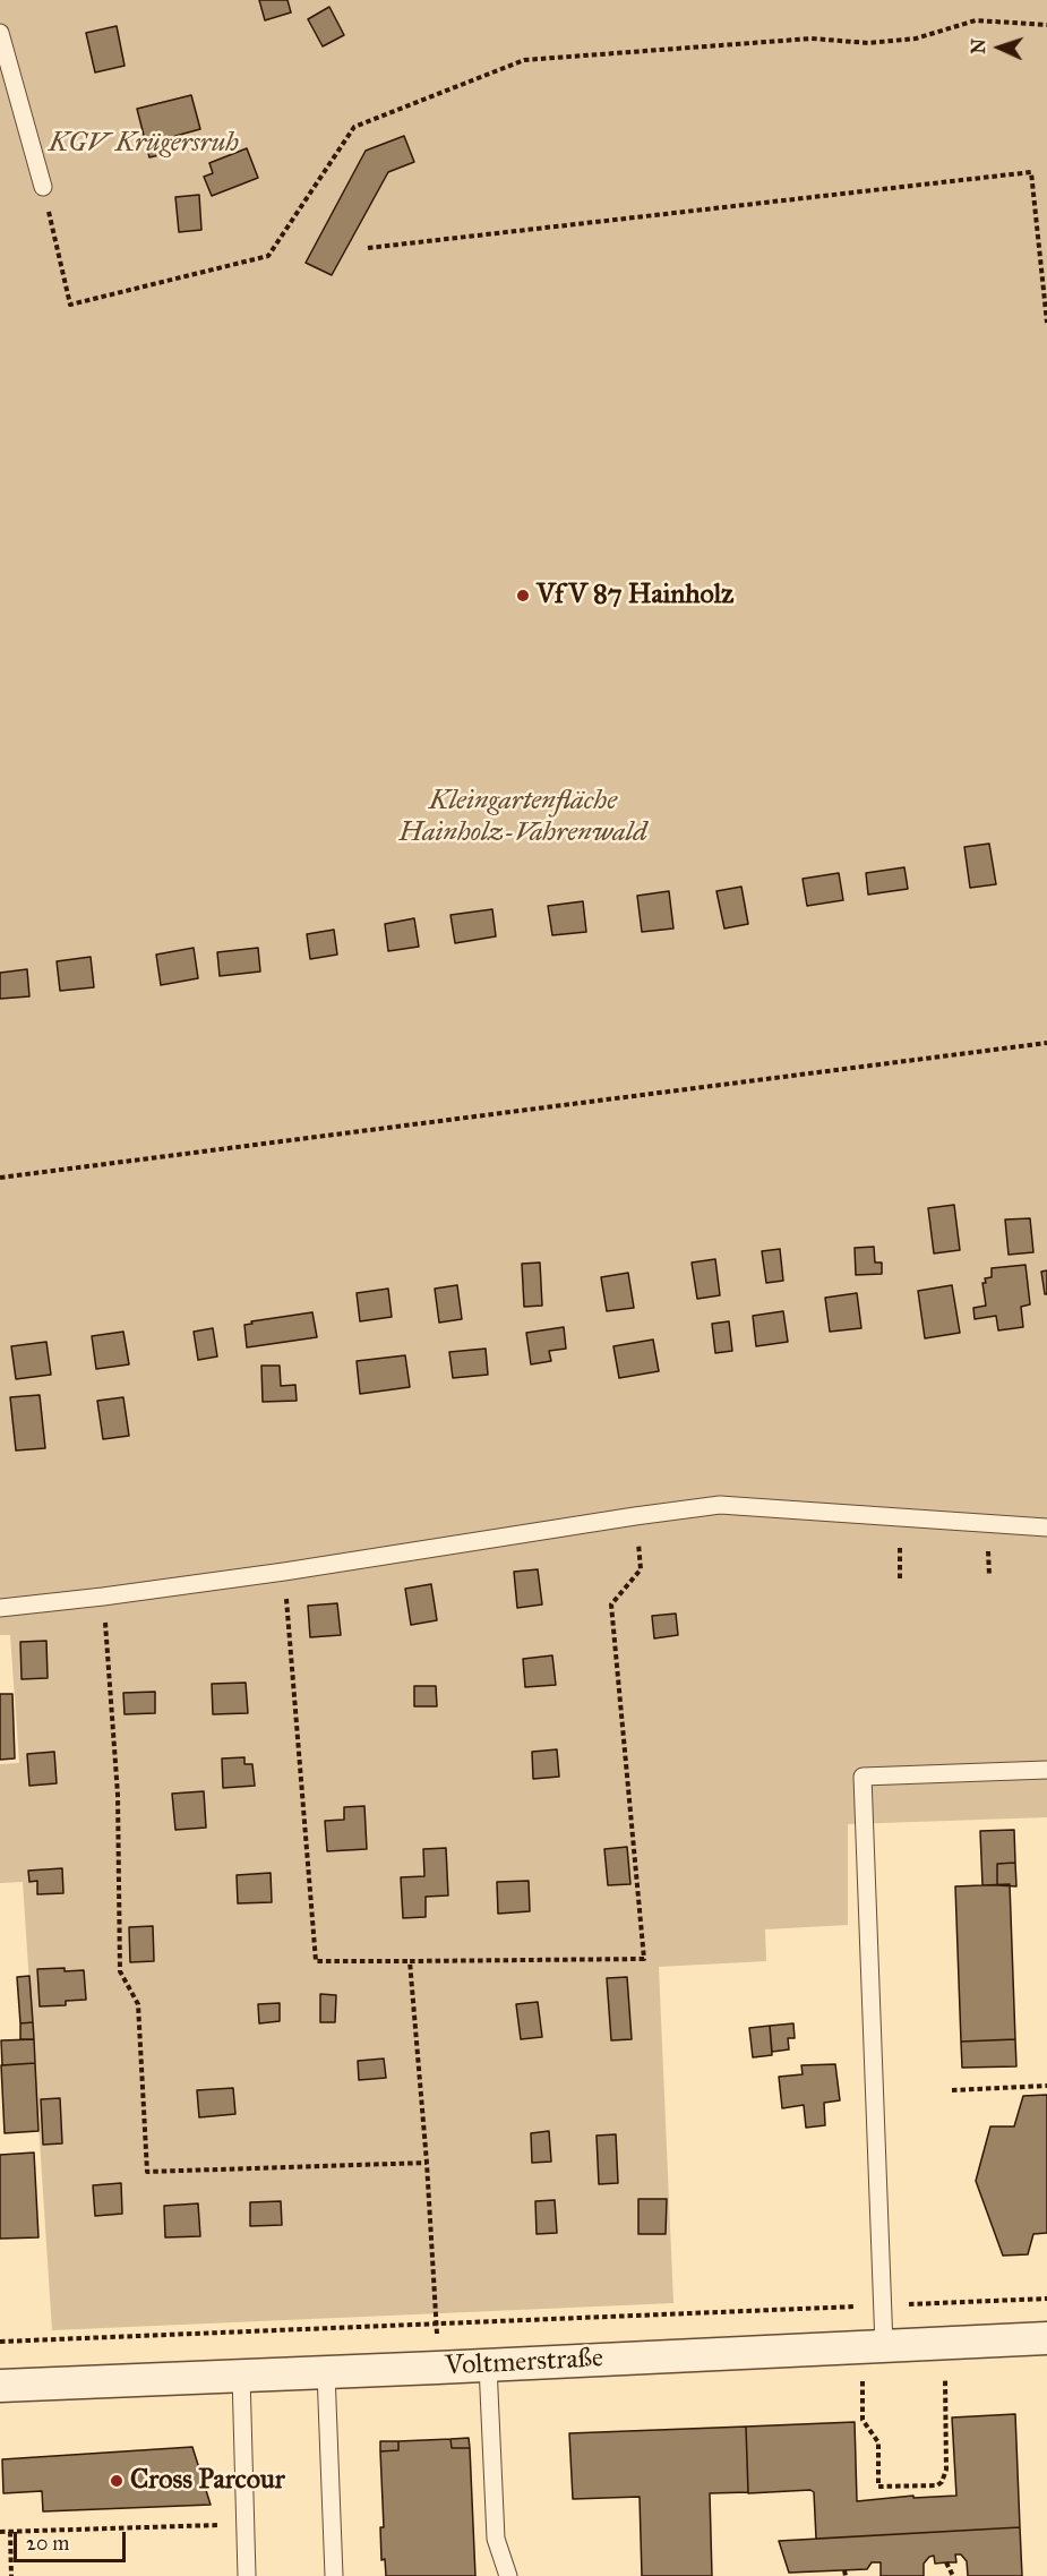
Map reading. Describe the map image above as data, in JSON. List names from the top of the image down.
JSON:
{
  "streets": {
    "street": ["Voltmerstraße"]
  },
  "parks": ["KGV Krügersruh", "Kleingartenfläche Hainholz-Vahrenwald"],
  "places": ["VfV 87 Hainholz", "Cross Parcour"],
  "scale_bar": "20 m",
  "north": "left"
}
